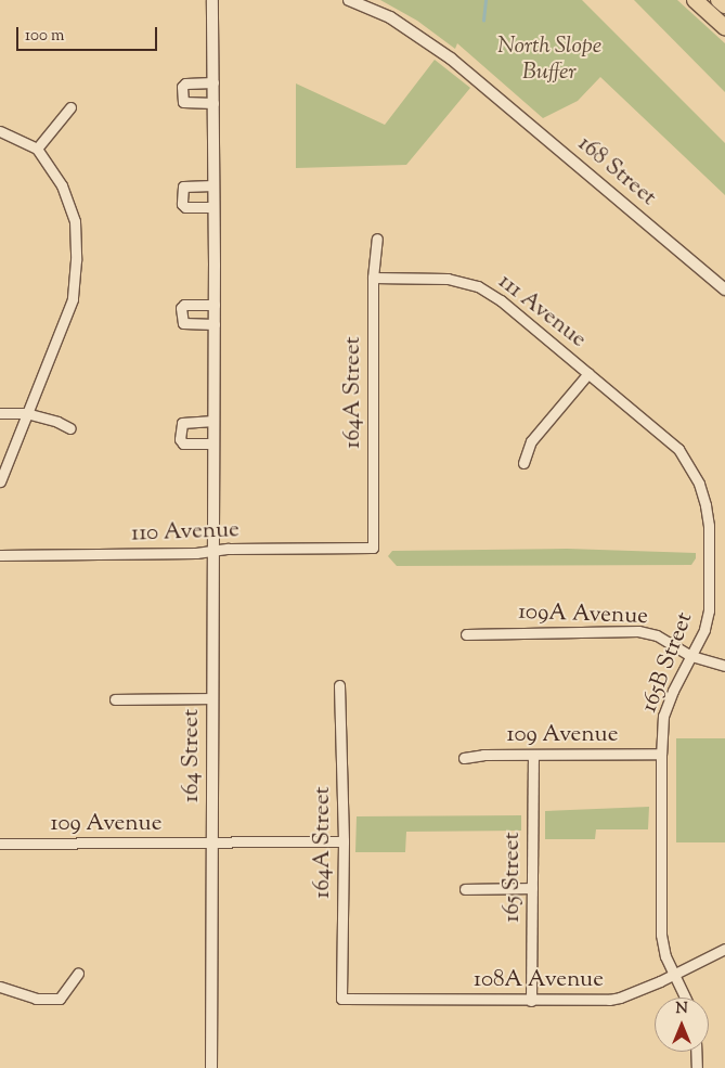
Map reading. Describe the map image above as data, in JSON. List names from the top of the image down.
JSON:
{
  "streets": {
    "street": [
      "168 Street",
      "111 Avenue",
      "164A Street",
      "110 Avenue",
      "109A Avenue",
      "165B Street",
      "109 Avenue",
      "164 Street",
      "165 Street",
      "108A Avenue"
    ]
  },
  "crossings": [
    ["111 Avenue", "164A Street"],
    ["111 Avenue", "165B Street"],
    ["164A Street", "110 Avenue"],
    ["164A Street", "109 Avenue"],
    ["164A Street", "108A Avenue"],
    ["110 Avenue", "164 Street"],
    ["109A Avenue", "165B Street"],
    ["165B Street", "109 Avenue"],
    ["165B Street", "108A Avenue"],
    ["109 Avenue", "164 Street"],
    ["109 Avenue", "165 Street"],
    ["165 Street", "108A Avenue"]
  ],
  "parks": ["North Slope Buffer"],
  "scale_bar": "100 m",
  "north": "top"
}
